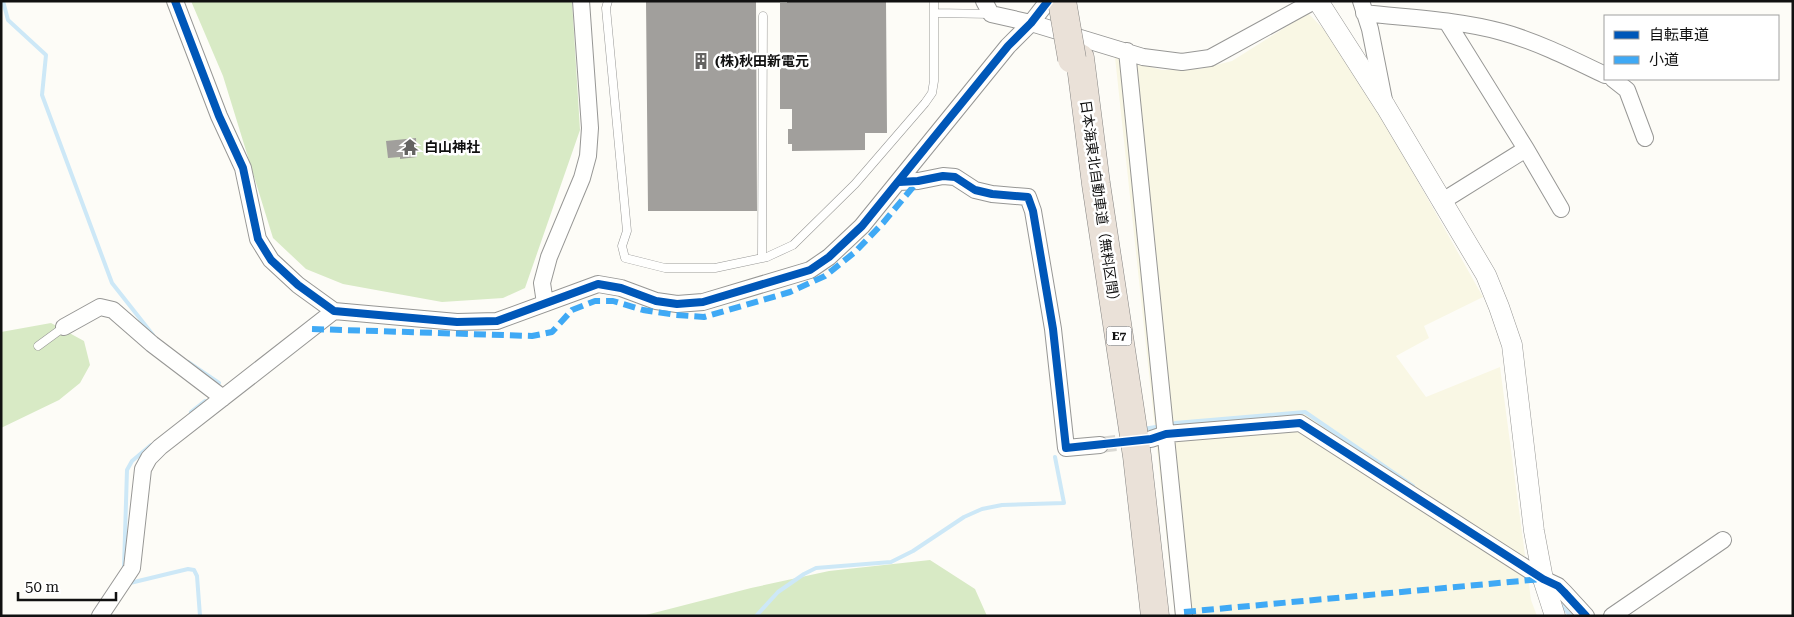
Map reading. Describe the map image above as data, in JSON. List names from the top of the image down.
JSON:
{
  "streets": {
    "highway": ["日本海東北自動車道（無料区間）", "E7"]
  },
  "places": {
    "building": ["(株)秋田新電元"],
    "temple": ["白山神社"]
  },
  "legend": ["自転車道", "小道"],
  "scale_bar": "50 m"
}
